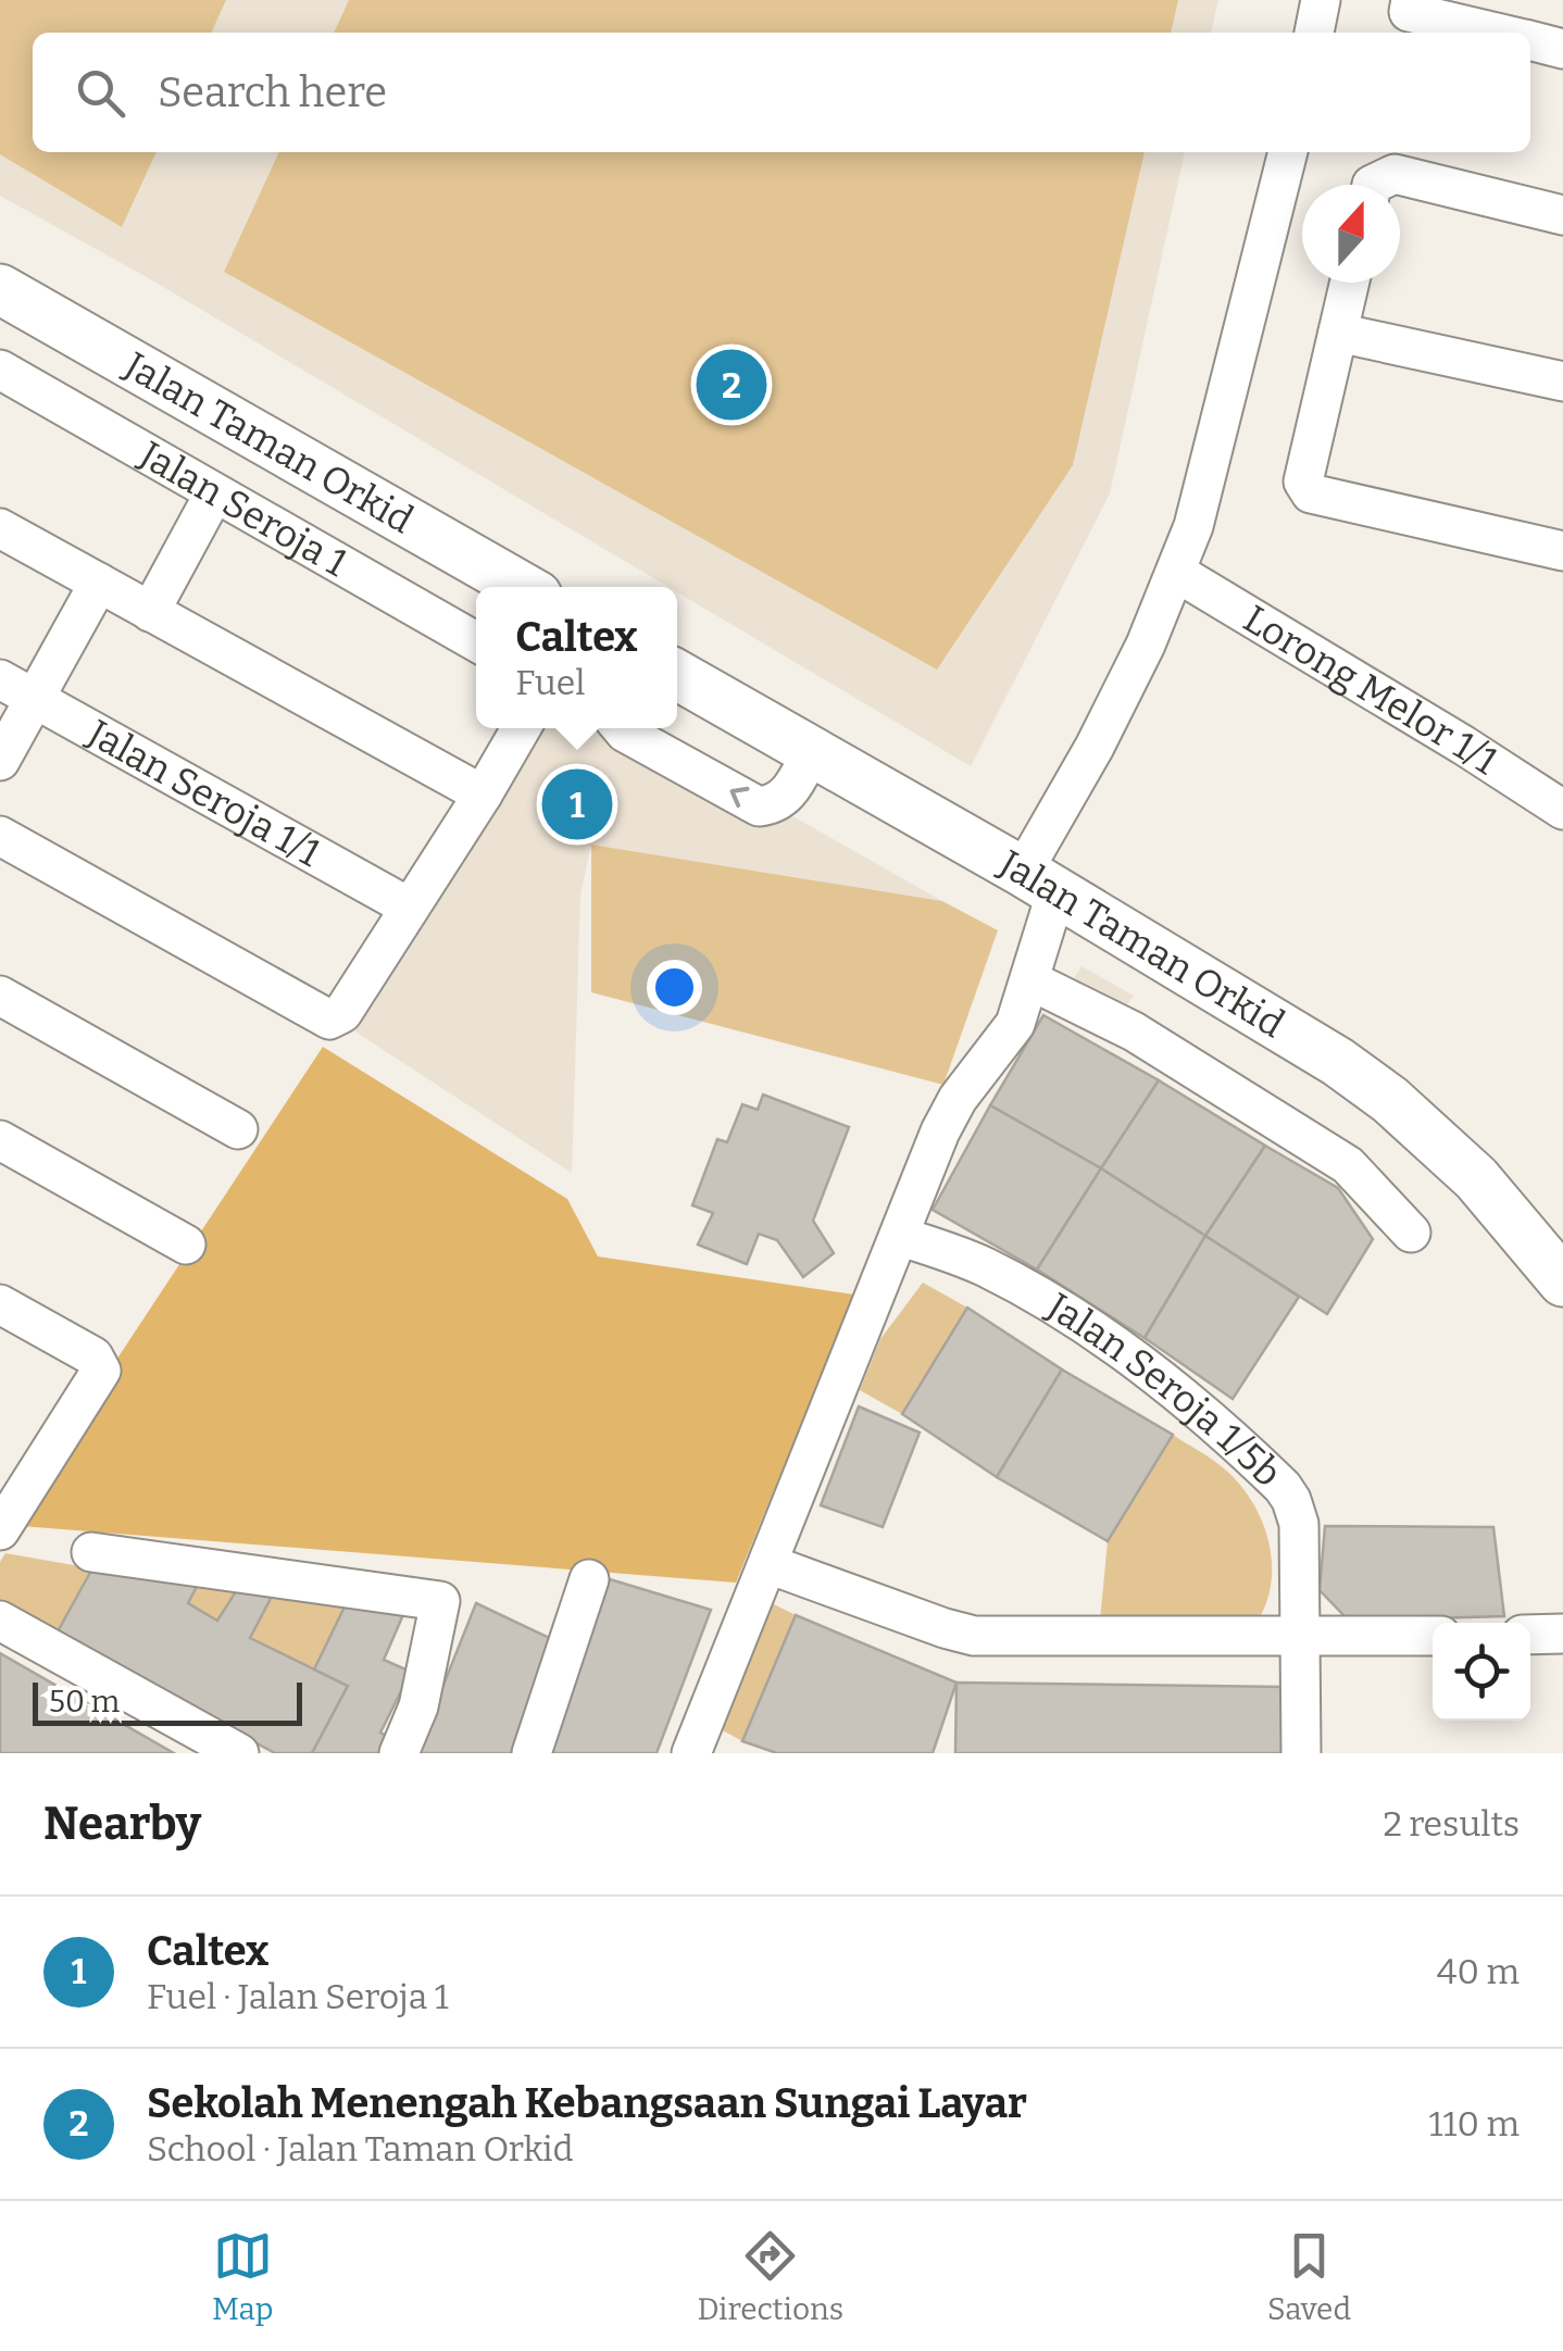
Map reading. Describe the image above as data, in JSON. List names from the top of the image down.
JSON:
{
  "streets": {
    "main road": ["Jalan Taman Orkid"],
    "street": [
      "Jalan Seroja 1",
      "Lorong Melor 1/1",
      "Jalan Seroja 1/1",
      "Jalan Seroja 1/5b"
    ]
  },
  "scale_bar": "50 m",
  "north": "top",
  "page": {
    "search": "Search here",
    "pins": ["2", "1"],
    "popup": ["Caltex", "Fuel"],
    "scale": "50 m",
    "heading": ["Nearby", "2 results"],
    "list": [
      {
        "mark": "1",
        "name": "Caltex",
        "note": "Fuel · Jalan Seroja 1",
        "value": "40 m"
      },
      {
        "mark": "2",
        "name": "Sekolah Menengah Kebangsaan Sungai Layar",
        "note": "School · Jalan Taman Orkid",
        "value": "110 m"
      }
    ],
    "nav": ["Map", "Directions", "Saved"]
  }
}
